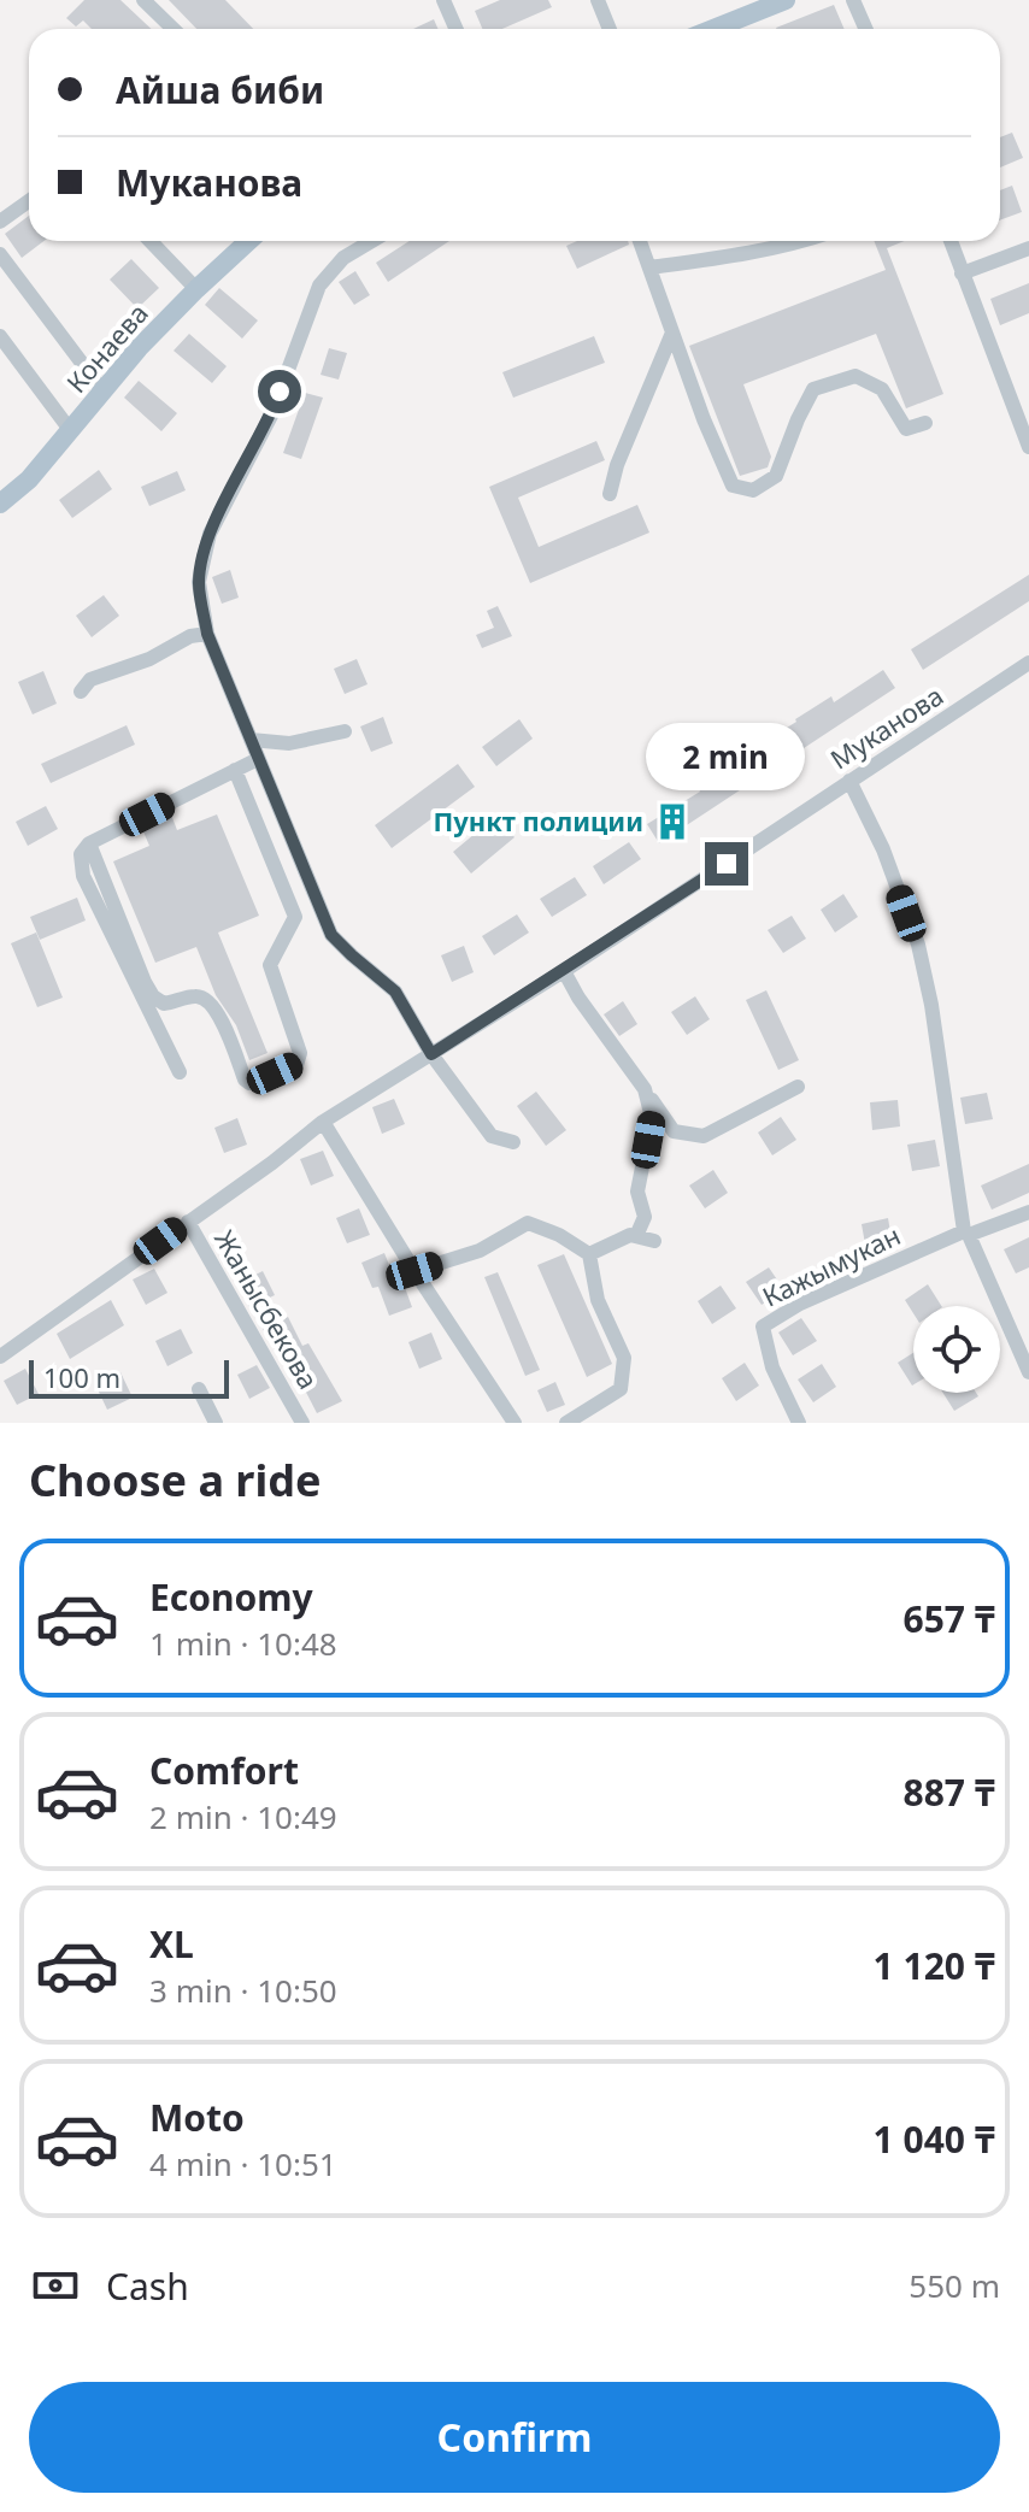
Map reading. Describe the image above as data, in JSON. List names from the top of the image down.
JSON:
{
  "streets": {
    "main road": ["Конаева"],
    "street": ["Муканова", "Кажымукан", "Жанысбекова"]
  },
  "crossings": [
    ["Муканова", "Жанысбекова"]
  ],
  "places": {
    "building": ["Пункт полиции"]
  },
  "scale_bar": "100 m",
  "page": {
    "banner": ["Айша биби", "Муканова"],
    "bubble": "2 min",
    "scale": "100 m",
    "heading": "Choose a ride",
    "list": [
      {
        "name": "Economy",
        "note": "1 min · 10:48",
        "value": "657 ₸"
      },
      {
        "name": "Comfort",
        "note": "2 min · 10:49",
        "value": "887 ₸"
      },
      {
        "name": "XL",
        "note": "3 min · 10:50",
        "value": "1 120 ₸"
      },
      {
        "name": "Moto",
        "note": "4 min · 10:51",
        "value": "1 040 ₸"
      }
    ],
    "pay": ["Cash", "550 m"],
    "buttons": "Confirm"
  }
}
